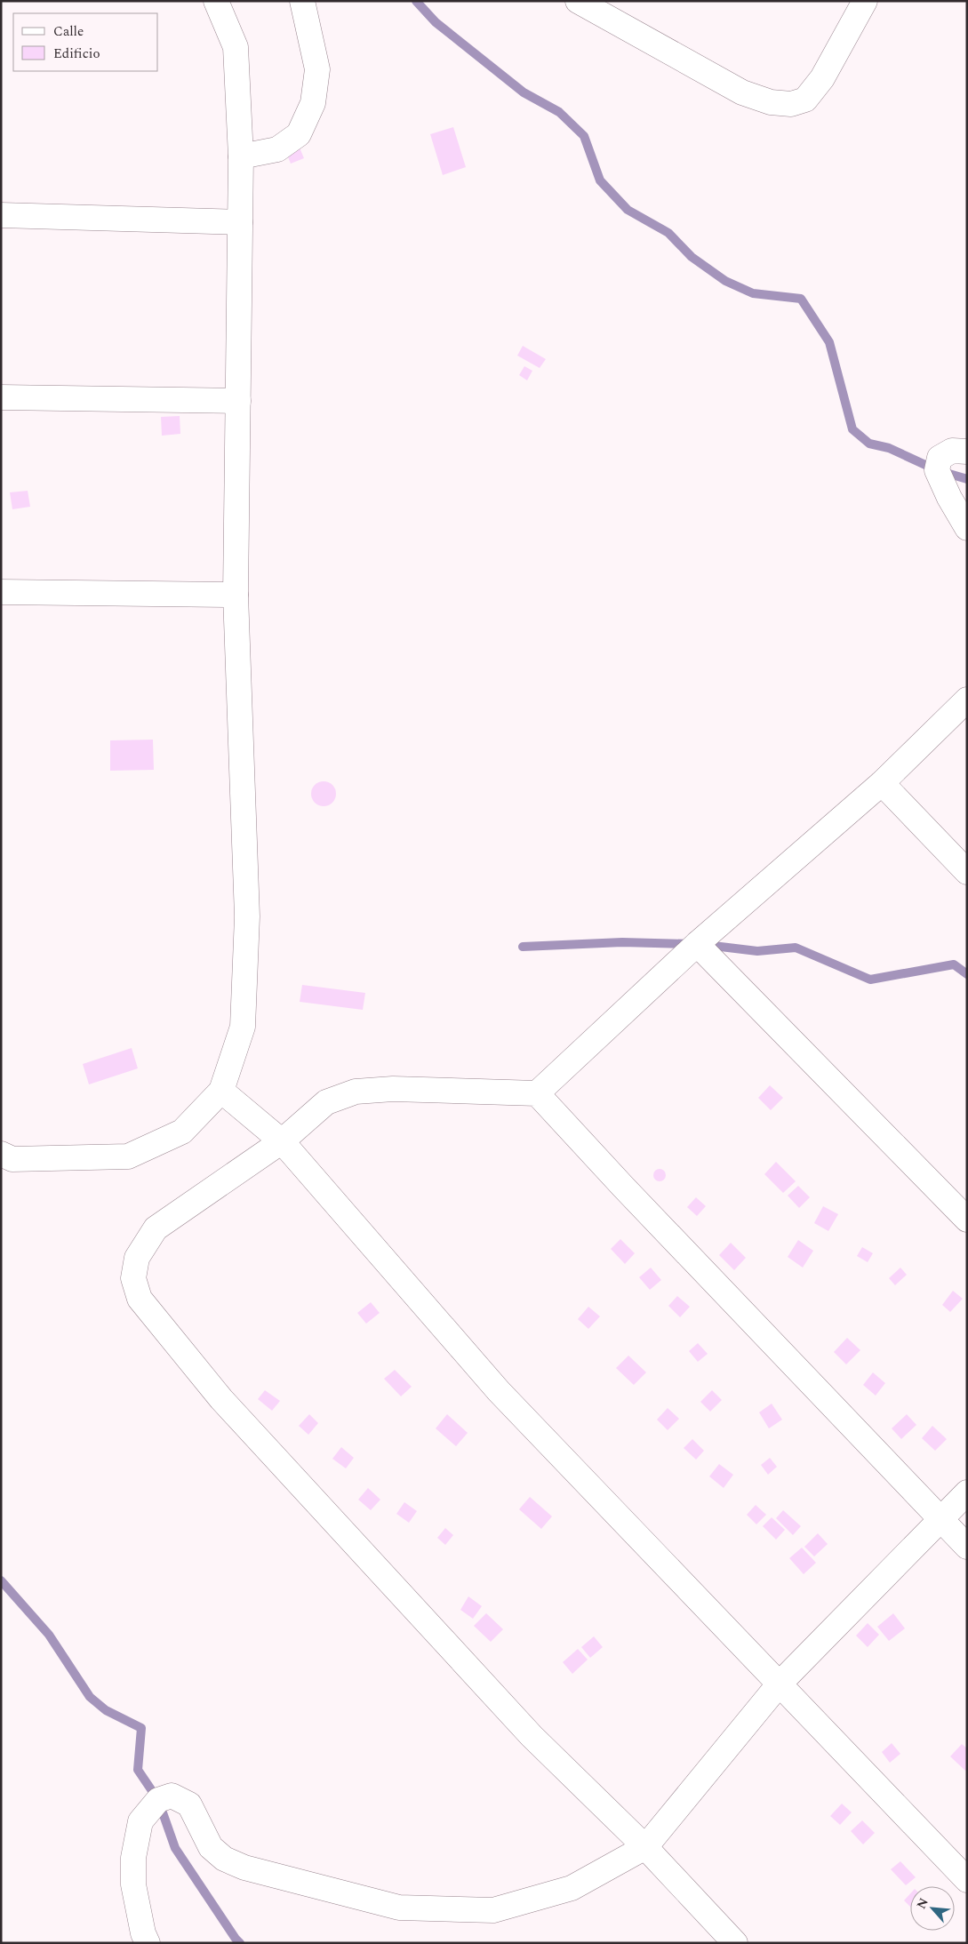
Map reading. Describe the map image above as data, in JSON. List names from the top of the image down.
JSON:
{
  "legend": ["Calle", "Edificio"],
  "north": "top left"
}
